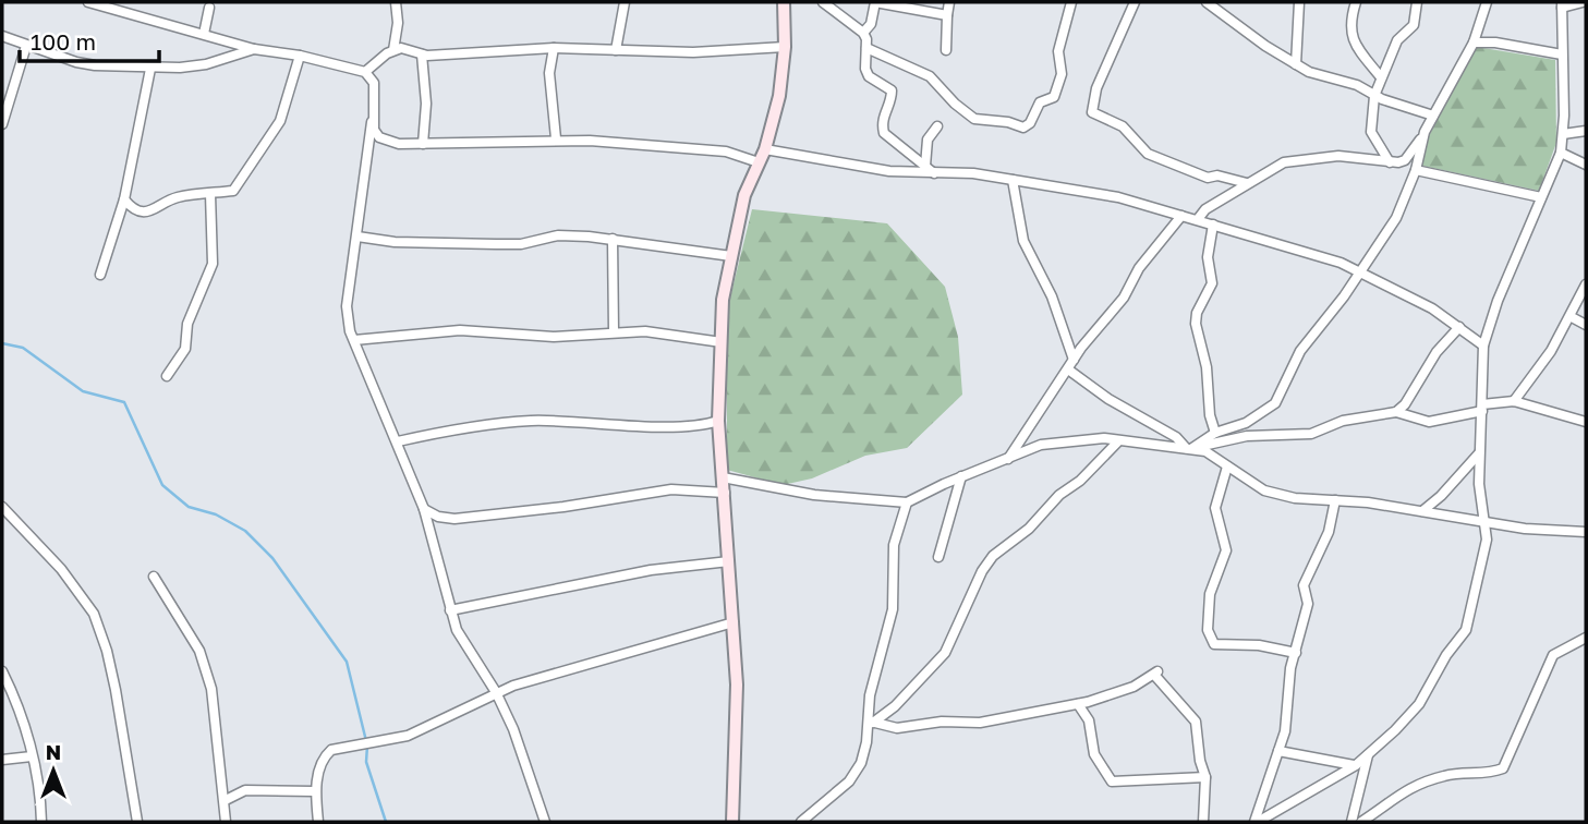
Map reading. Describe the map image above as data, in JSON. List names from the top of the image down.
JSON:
{
  "scale_bar": "100 m",
  "north": "top"
}
